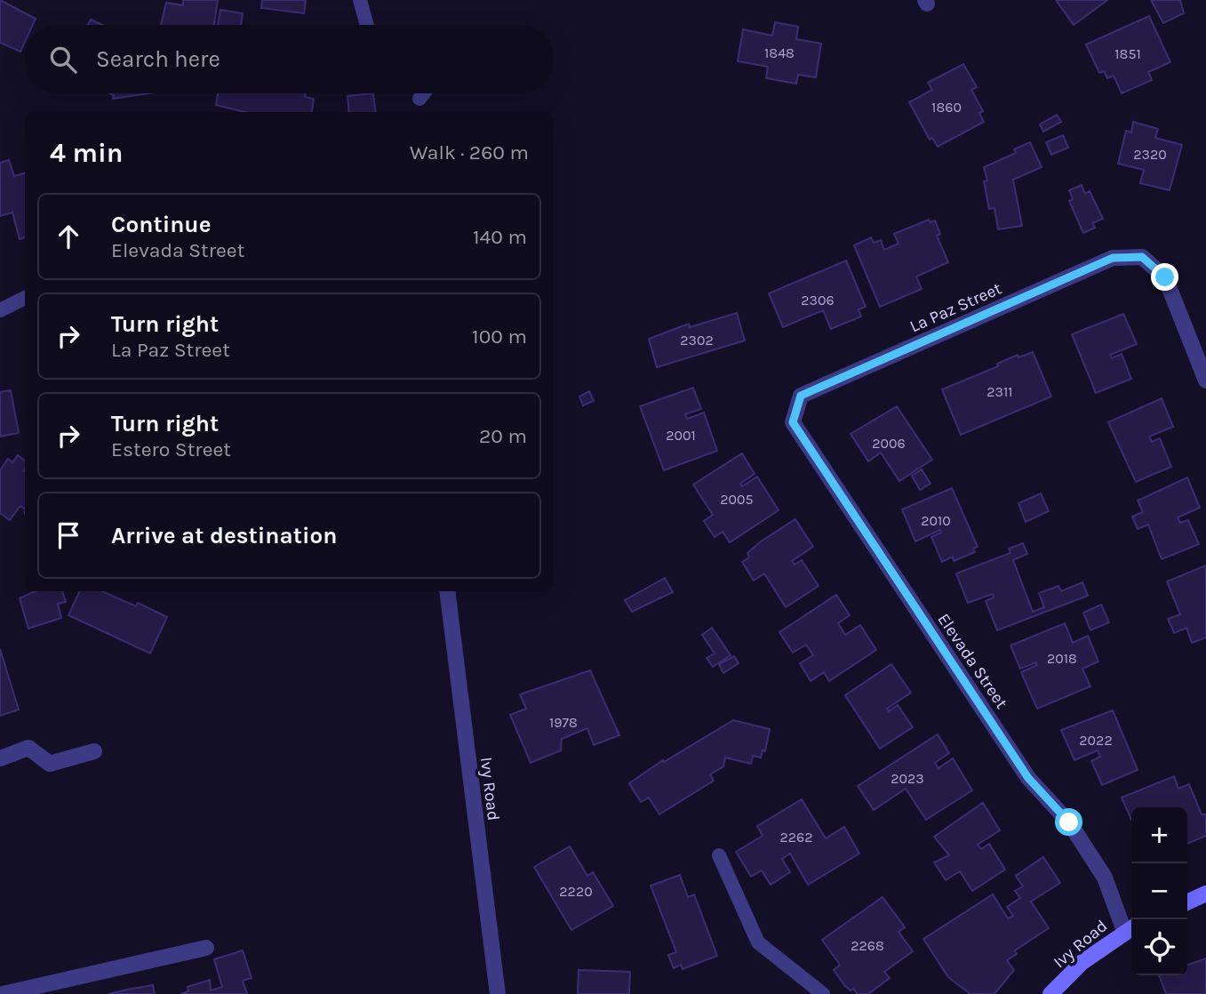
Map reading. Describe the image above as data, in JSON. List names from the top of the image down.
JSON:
{
  "streets": {
    "street": ["La Paz Street", "Elevada Street", "Ivy Road"]
  },
  "crossings": [
    ["La Paz Street", "Elevada Street"],
    ["Elevada Street", "Ivy Road"]
  ],
  "house_numbers": [
    "1848",
    "1851",
    "1860",
    "2320",
    "2306",
    "2302",
    "2311",
    "2001",
    "2006",
    "2005",
    "2010",
    "2018",
    "1978",
    "2022",
    "2023",
    "2262",
    "2220",
    "2268"
  ],
  "page": {
    "search": "Search here",
    "heading": ["4 min", "Walk · 260 m"],
    "list": [
      ["Continue", "Elevada Street", "140 m"],
      ["Turn right", "La Paz Street", "100 m"],
      ["Turn right", "Estero Street", "20 m"],
      "Arrive at destination"
    ],
    "map_buttons": ["+", "−"]
  }
}
